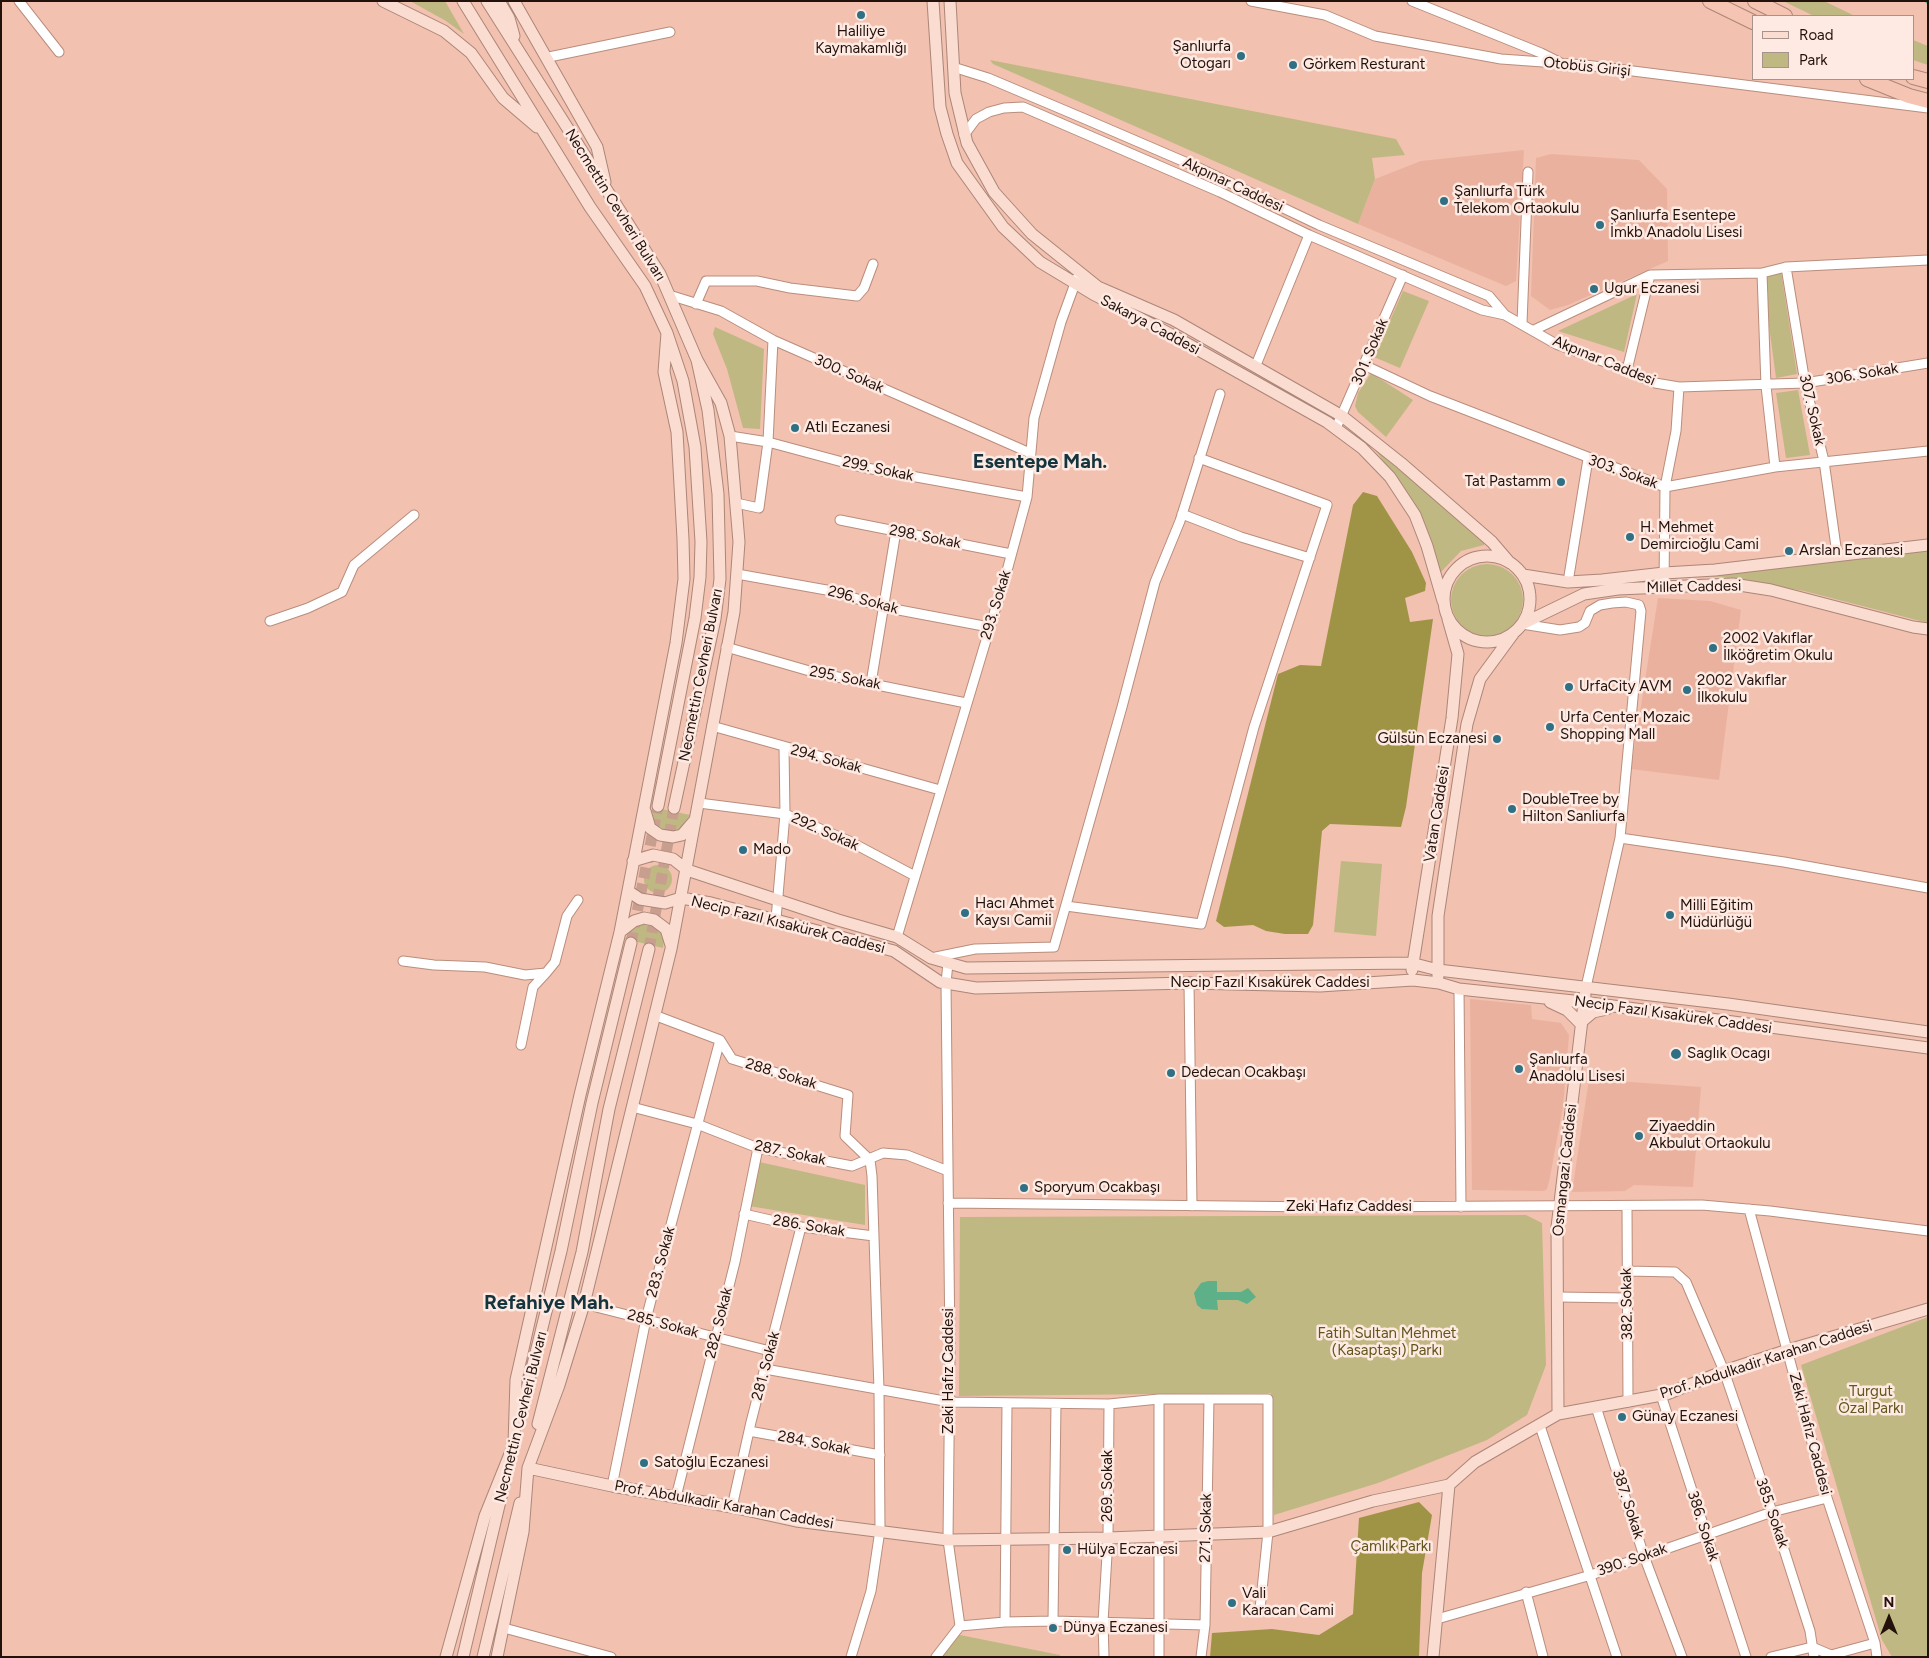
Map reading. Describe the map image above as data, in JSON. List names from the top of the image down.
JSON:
{
  "streets": {
    "main road": [
      "Necmettin Cevheri Bulvarı",
      "Sakarya Caddesi",
      "Millet Caddesi",
      "Vatan Caddesi",
      "Necip Fazıl Kısakürek Caddesi",
      "Osmangazi Caddesi",
      "Prof. Abdulkadir Karahan Caddesi"
    ],
    "street": [
      "Otobüs Girişi",
      "Akpınar Caddesi",
      "301. Sokak",
      "300. Sokak",
      "306. Sokak",
      "307. Sokak",
      "299. Sokak",
      "303. Sokak",
      "298. Sokak",
      "296. Sokak",
      "293. Sokak",
      "295. Sokak",
      "294. Sokak",
      "292. Sokak",
      "288. Sokak",
      "287. Sokak",
      "Zeki Hafız Caddesi",
      "286. Sokak",
      "283. Sokak",
      "382. Sokak",
      "282. Sokak",
      "285. Sokak",
      "281. Sokak",
      "284. Sokak",
      "269. Sokak",
      "387. Sokak",
      "385. Sokak",
      "386. Sokak",
      "271. Sokak",
      "390. Sokak"
    ]
  },
  "crossings": [
    ["Akpınar Caddesi", "Sakarya Caddesi"],
    ["Akpınar Caddesi", "301. Sokak"],
    ["Akpınar Caddesi", "306. Sokak"],
    ["Necmettin Cevheri Bulvarı", "300. Sokak"],
    ["Necmettin Cevheri Bulvarı", "Prof. Abdulkadir Karahan Caddesi"],
    ["Sakarya Caddesi", "301. Sokak"],
    ["Sakarya Caddesi", "Millet Caddesi"],
    ["Sakarya Caddesi", "293. Sokak"],
    ["Sakarya Caddesi", "Vatan Caddesi"],
    ["301. Sokak", "303. Sokak"],
    ["300. Sokak", "293. Sokak"],
    ["306. Sokak", "307. Sokak"],
    ["307. Sokak", "303. Sokak"],
    ["307. Sokak", "Millet Caddesi"],
    ["299. Sokak", "293. Sokak"],
    ["298. Sokak", "293. Sokak"],
    ["Millet Caddesi", "Vatan Caddesi"],
    ["296. Sokak", "293. Sokak"],
    ["293. Sokak", "295. Sokak"],
    ["293. Sokak", "294. Sokak"],
    ["293. Sokak", "292. Sokak"],
    ["293. Sokak", "Necip Fazıl Kısakürek Caddesi"],
    ["Vatan Caddesi", "Necip Fazıl Kısakürek Caddesi"],
    ["Necip Fazıl Kısakürek Caddesi", "Osmangazi Caddesi"],
    ["Necip Fazıl Kısakürek Caddesi", "Zeki Hafız Caddesi"],
    ["288. Sokak", "287. Sokak"],
    ["288. Sokak", "283. Sokak"],
    ["287. Sokak", "Zeki Hafız Caddesi"],
    ["287. Sokak", "283. Sokak"],
    ["287. Sokak", "282. Sokak"],
    ["Osmangazi Caddesi", "Zeki Hafız Caddesi"],
    ["Osmangazi Caddesi", "Prof. Abdulkadir Karahan Caddesi"],
    ["Zeki Hafız Caddesi", "382. Sokak"],
    ["Zeki Hafız Caddesi", "Prof. Abdulkadir Karahan Caddesi"],
    ["Zeki Hafız Caddesi", "390. Sokak"],
    ["286. Sokak", "282. Sokak"],
    ["286. Sokak", "281. Sokak"],
    ["283. Sokak", "285. Sokak"],
    ["283. Sokak", "Prof. Abdulkadir Karahan Caddesi"],
    ["382. Sokak", "Prof. Abdulkadir Karahan Caddesi"],
    ["382. Sokak", "385. Sokak"],
    ["282. Sokak", "285. Sokak"],
    ["282. Sokak", "Prof. Abdulkadir Karahan Caddesi"],
    ["285. Sokak", "281. Sokak"],
    ["Prof. Abdulkadir Karahan Caddesi", "281. Sokak"],
    ["Prof. Abdulkadir Karahan Caddesi", "269. Sokak"],
    ["Prof. Abdulkadir Karahan Caddesi", "387. Sokak"],
    ["Prof. Abdulkadir Karahan Caddesi", "385. Sokak"],
    ["Prof. Abdulkadir Karahan Caddesi", "386. Sokak"],
    ["Prof. Abdulkadir Karahan Caddesi", "271. Sokak"],
    ["281. Sokak", "284. Sokak"],
    ["387. Sokak", "390. Sokak"],
    ["385. Sokak", "390. Sokak"],
    ["386. Sokak", "390. Sokak"]
  ],
  "districts": ["Esentepe Mah.", "Refahiye Mah."],
  "parks": ["Fatih Sultan Mehmet (Kasaptaşı) Parkı", "Turgut Özal Parkı", "Çamlık Parkı"],
  "places": [
    "Haliliye Kaymakamlığı",
    "Şanlıurfa Otogarı",
    "Görkem Resturant",
    "Şanlıurfa Türk Telekom Ortaokulu",
    "Şanlıurfa Esentepe İmkb Anadolu Lisesi",
    "Ugur Eczanesi",
    "Atlı Eczanesi",
    "Tat Pastamm",
    "H. Mehmet Demircioğlu Cami",
    "Arslan Eczanesi",
    "2002 Vakıflar İlköğretim Okulu",
    "UrfaCity AVM",
    "2002 Vakıflar İlkokulu",
    "Urfa Center Mozaic Shopping Mall",
    "Gülsün Eczanesi",
    "DoubleTree by Hilton Sanliurfa",
    "Mado",
    "Hacı Ahmet Kaysı Camii",
    "Milli Eğitim Müdürlüğü",
    "Saglık Ocagı",
    "Şanlıurfa Anadolu Lisesi",
    "Dedecan Ocakbaşı",
    "Ziyaeddin Akbulut Ortaokulu",
    "Sporyum Ocakbaşı",
    "Günay Eczanesi",
    "Satoğlu Eczanesi",
    "Hülya Eczanesi",
    "Vali Karacan Cami",
    "Dünya Eczanesi"
  ],
  "legend": ["Road", "Park"],
  "north": "top"
}
